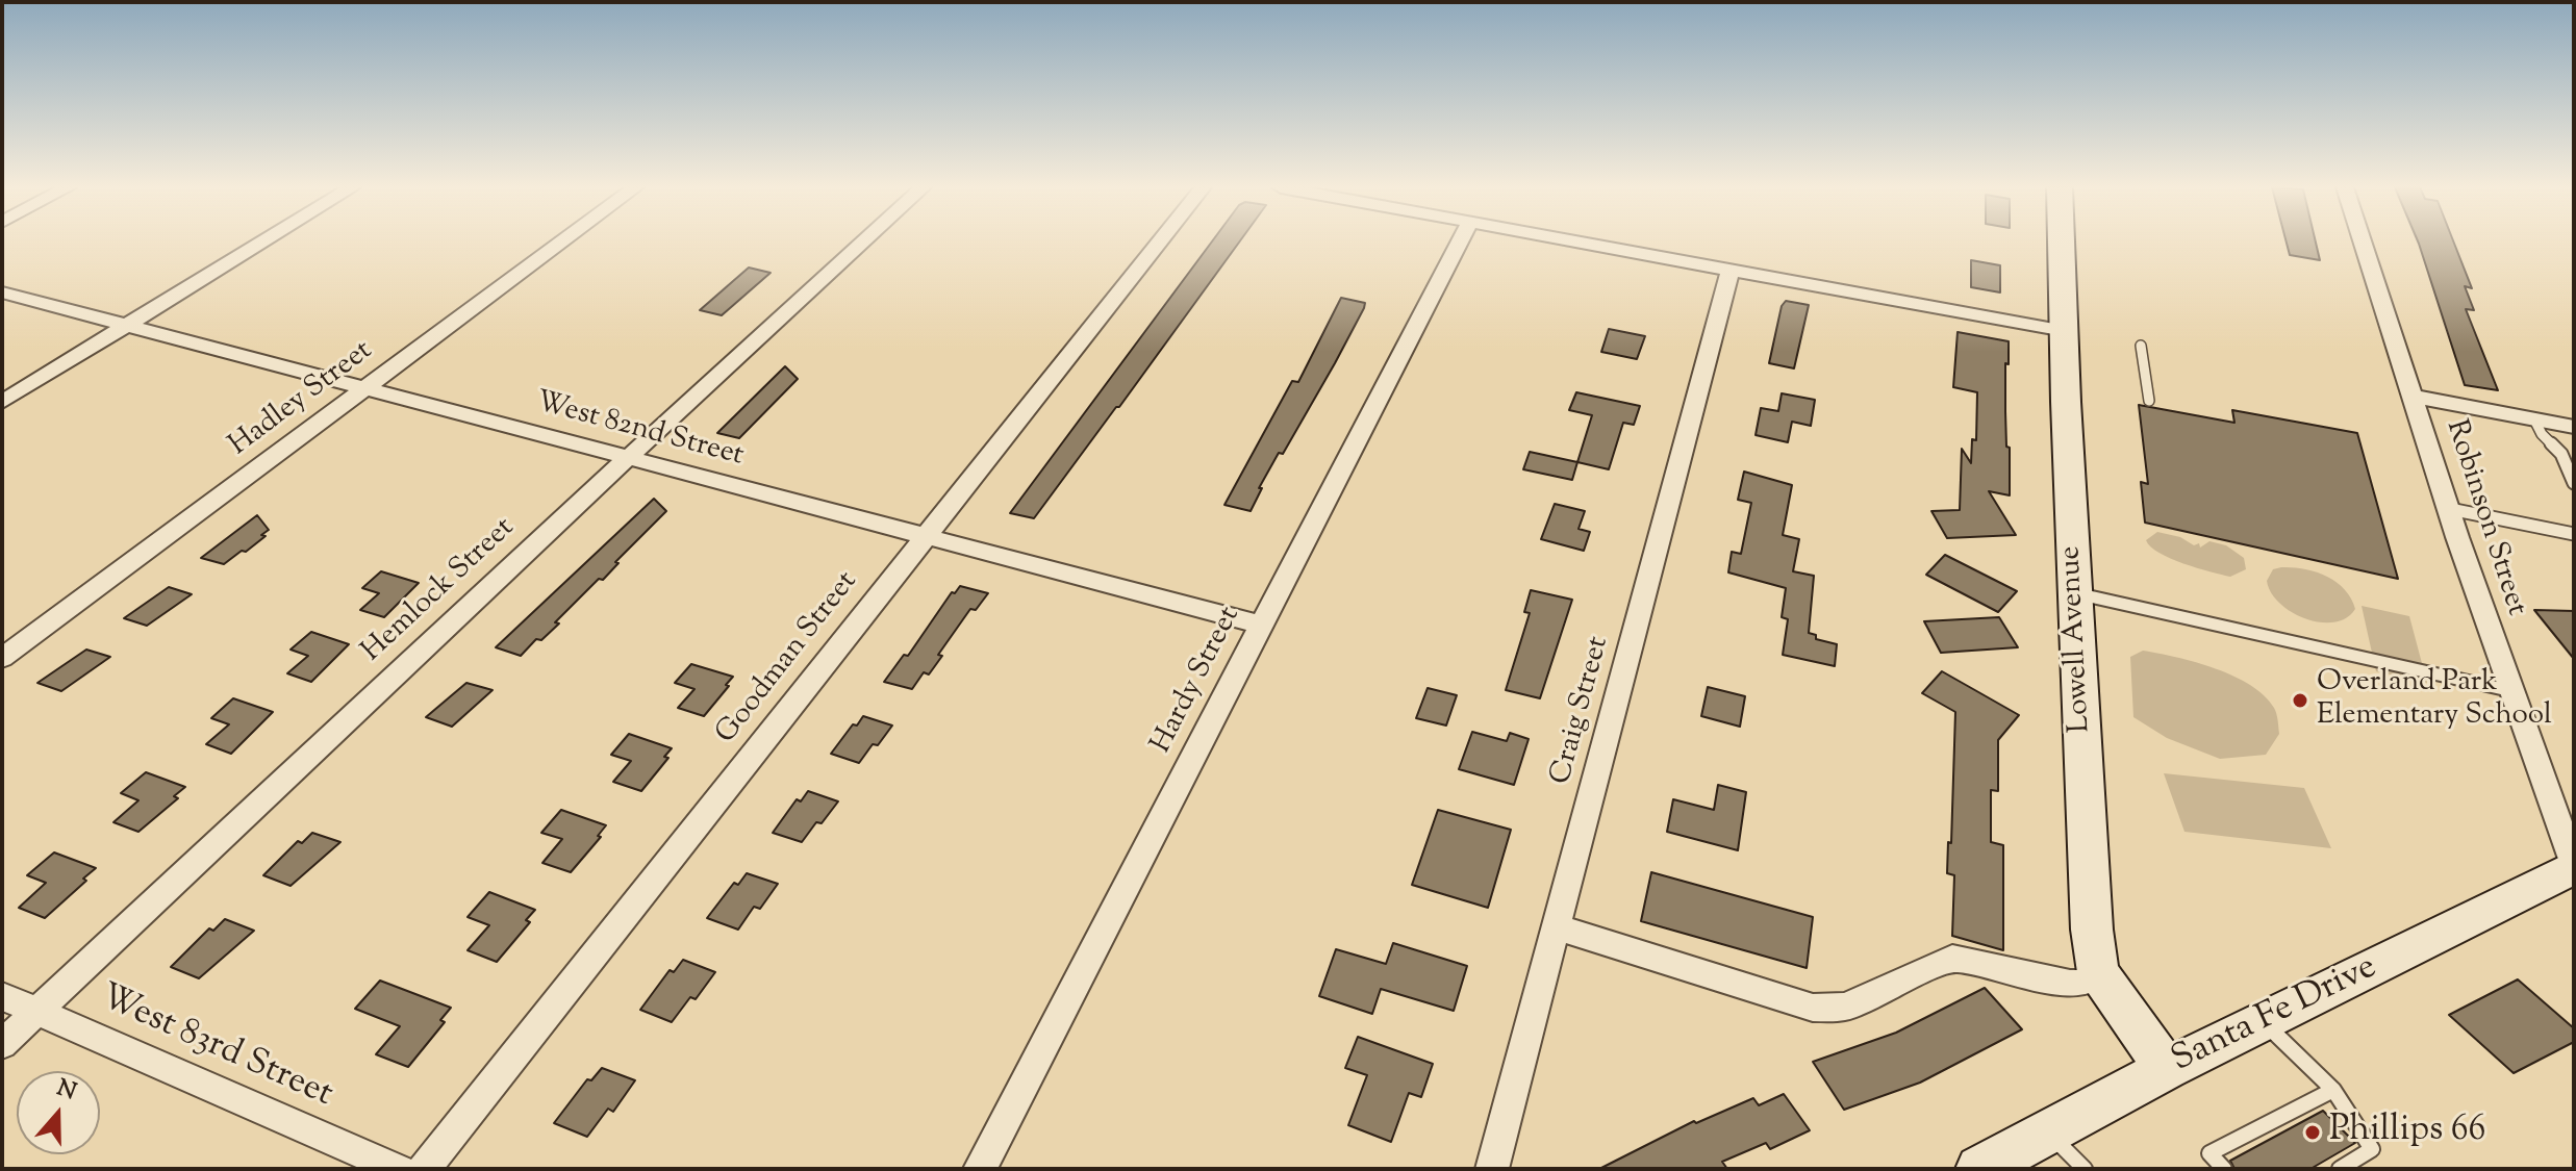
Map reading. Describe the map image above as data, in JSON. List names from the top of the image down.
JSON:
{
  "streets": {
    "street": [
      "Hadley Street",
      "West 82nd Street",
      "Robinson Street",
      "Hemlock Street",
      "Lowell Avenue",
      "Goodman Street",
      "Hardy Street",
      "Craig Street",
      "Santa Fe Drive",
      "West 83rd Street"
    ]
  },
  "crossings": [
    ["Hadley Street", "West 82nd Street"],
    ["West 82nd Street", "Hemlock Street"],
    ["West 82nd Street", "Goodman Street"],
    ["West 82nd Street", "Hardy Street"],
    ["Robinson Street", "Santa Fe Drive"],
    ["Hemlock Street", "West 83rd Street"],
    ["Lowell Avenue", "Santa Fe Drive"]
  ],
  "places": ["Overland Park Elementary School", "Phillips 66"],
  "north": "top"
}
